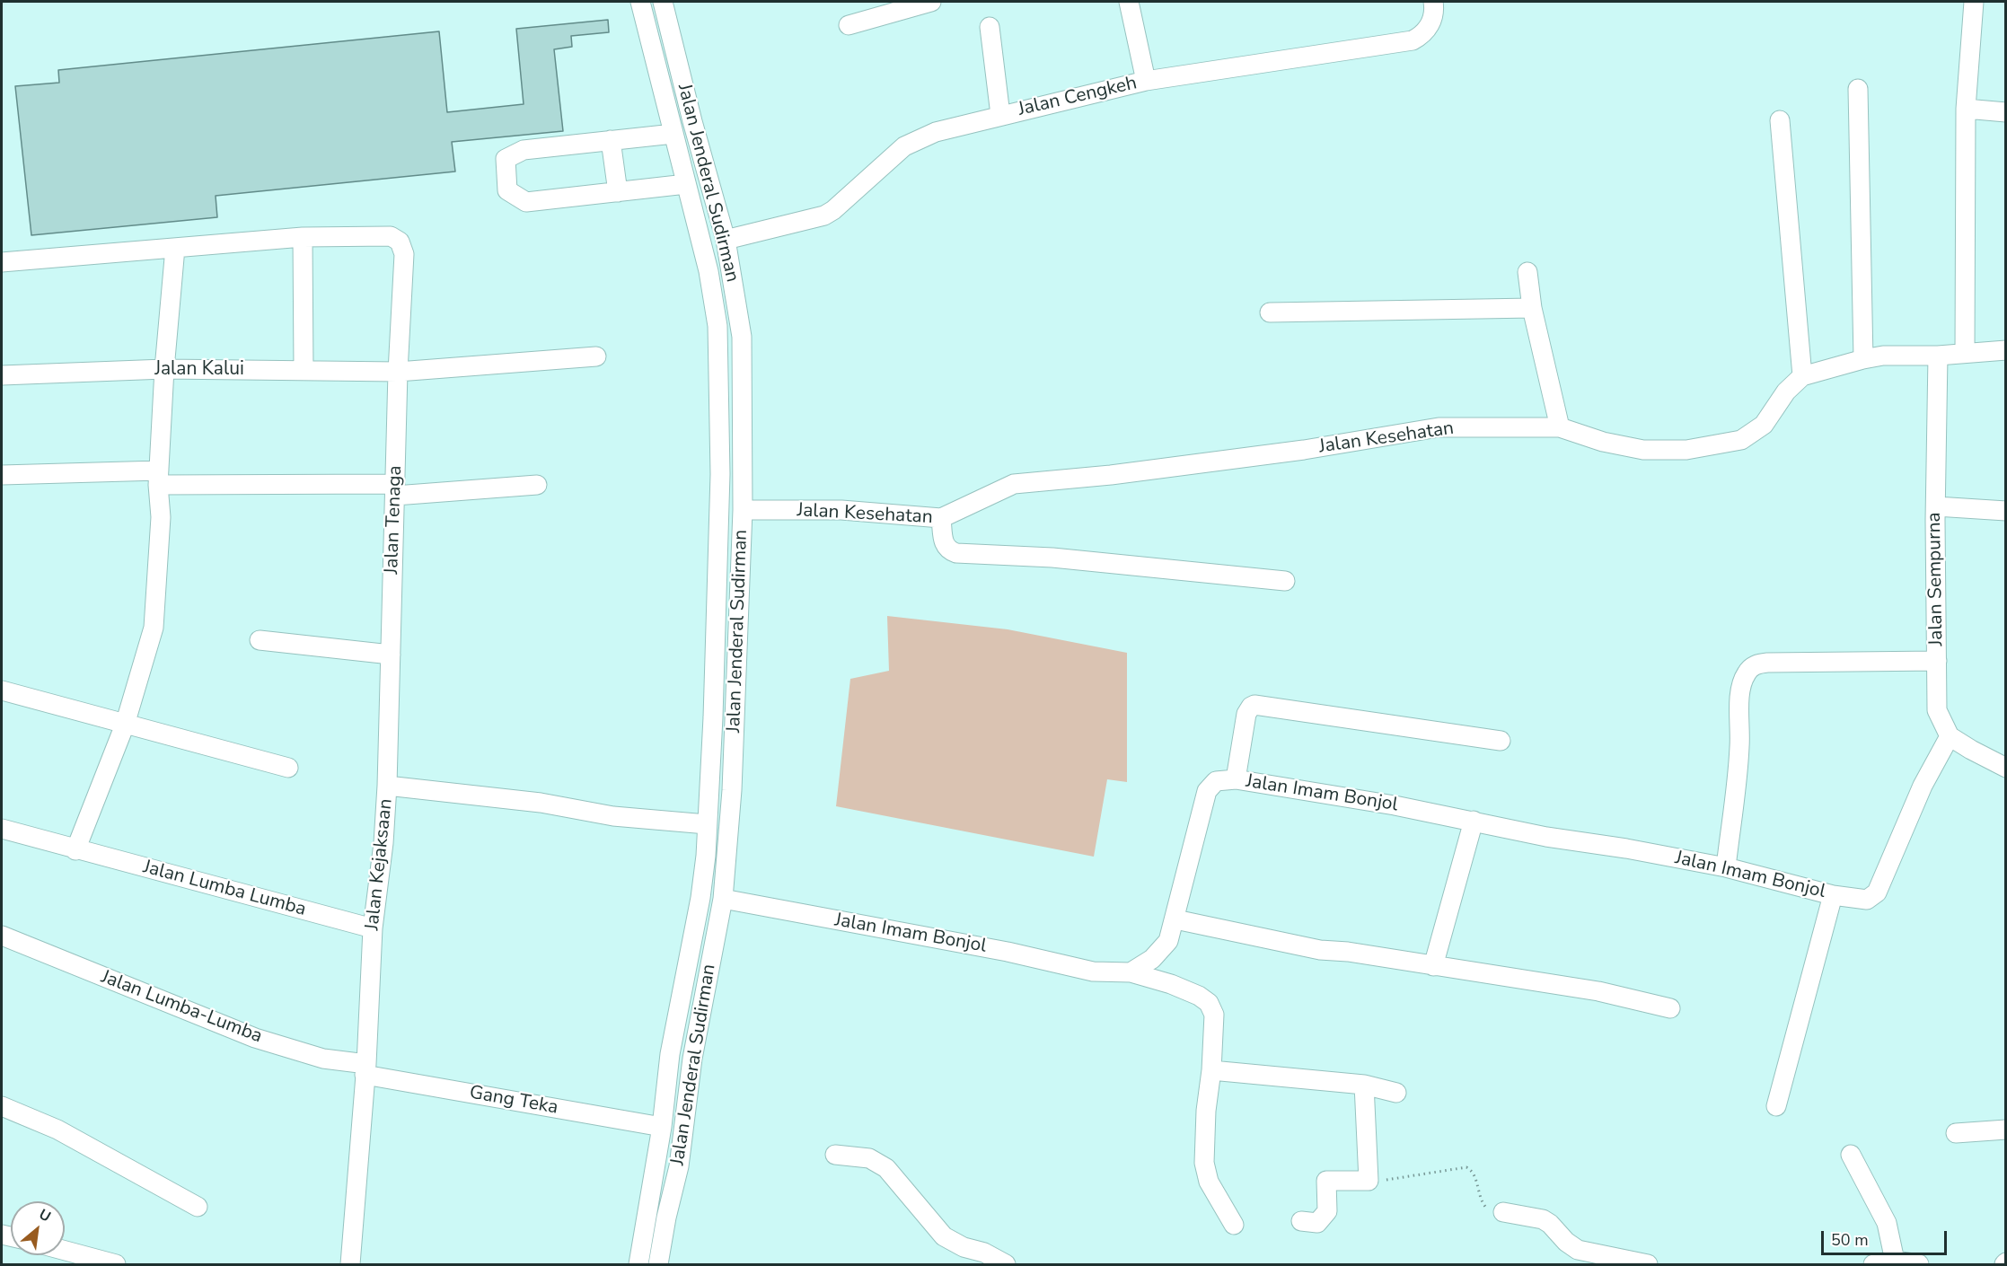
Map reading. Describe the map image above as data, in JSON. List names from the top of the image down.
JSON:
{
  "streets": {
    "street": [
      "Jalan Cengkeh",
      "Jalan Jenderal Sudirman",
      "Jalan Kalui",
      "Jalan Kesehatan",
      "Jalan Tenaga",
      "Jalan Sempurna",
      "Jalan Imam Bonjol",
      "Jalan Kejaksaan",
      "Jalan Lumba Lumba",
      "Jalan Lumba-Lumba",
      "Gang Teka"
    ]
  },
  "crossings": [
    ["Jalan Cengkeh", "Jalan Jenderal Sudirman"],
    ["Jalan Jenderal Sudirman", "Jalan Kesehatan"],
    ["Jalan Jenderal Sudirman", "Jalan Imam Bonjol"],
    ["Jalan Jenderal Sudirman", "Jalan Kejaksaan"],
    ["Jalan Jenderal Sudirman", "Gang Teka"],
    ["Jalan Kalui", "Jalan Tenaga"],
    ["Jalan Kesehatan", "Jalan Sempurna"],
    ["Jalan Tenaga", "Jalan Kejaksaan"],
    ["Jalan Sempurna", "Jalan Imam Bonjol"],
    ["Jalan Kejaksaan", "Jalan Lumba Lumba"],
    ["Jalan Kejaksaan", "Jalan Lumba-Lumba"],
    ["Jalan Kejaksaan", "Gang Teka"],
    ["Jalan Lumba-Lumba", "Gang Teka"]
  ],
  "scale_bar": "50 m",
  "north": "top right"
}
